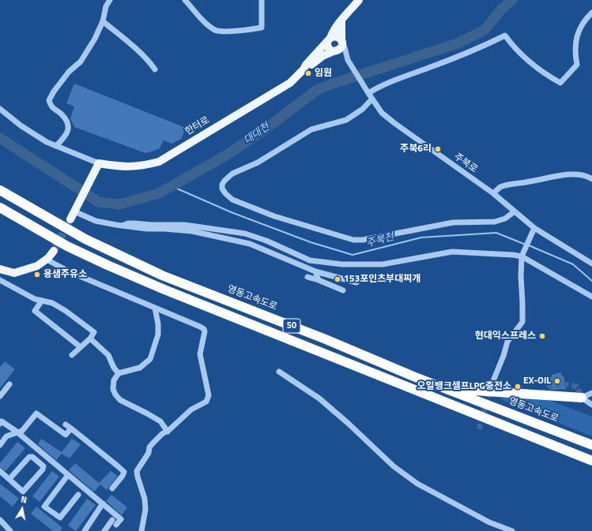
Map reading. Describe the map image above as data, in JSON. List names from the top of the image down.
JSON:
{
  "streets": {
    "highway": ["영동고속도로", "50"],
    "main road": ["한터로"],
    "street": ["주북로"]
  },
  "crossings": [
    ["한터로", "주북로"]
  ],
  "water": ["대대천", "주북천"],
  "places": [
    "임원",
    "주북6리",
    "용샘주유소",
    "153포인츠부대찌개",
    "현대익스프레스",
    "EX-OIL",
    "오일뱅크셀프LPG충전소"
  ],
  "north": "top"
}
